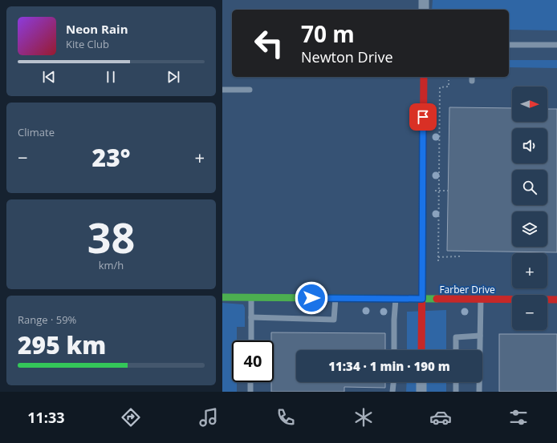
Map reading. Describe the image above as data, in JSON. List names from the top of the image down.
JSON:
{
  "streets": {
    "street": ["Farber Drive"]
  },
  "north": "right",
  "page": {
    "turn": ["70 m", "Newton Drive"],
    "song": ["Neon Rain", "Kite Club"],
    "map_buttons": ["+", "−"],
    "tile": [
      "Climate",
      ["38", "km/h"],
      ["Range · 59%", "295 km"]
    ],
    "heat": ["−", "23°", "+"],
    "limit": "40",
    "trip": "11:34 · 1 min · 190 m",
    "tabs": "11:33"
  }
}
